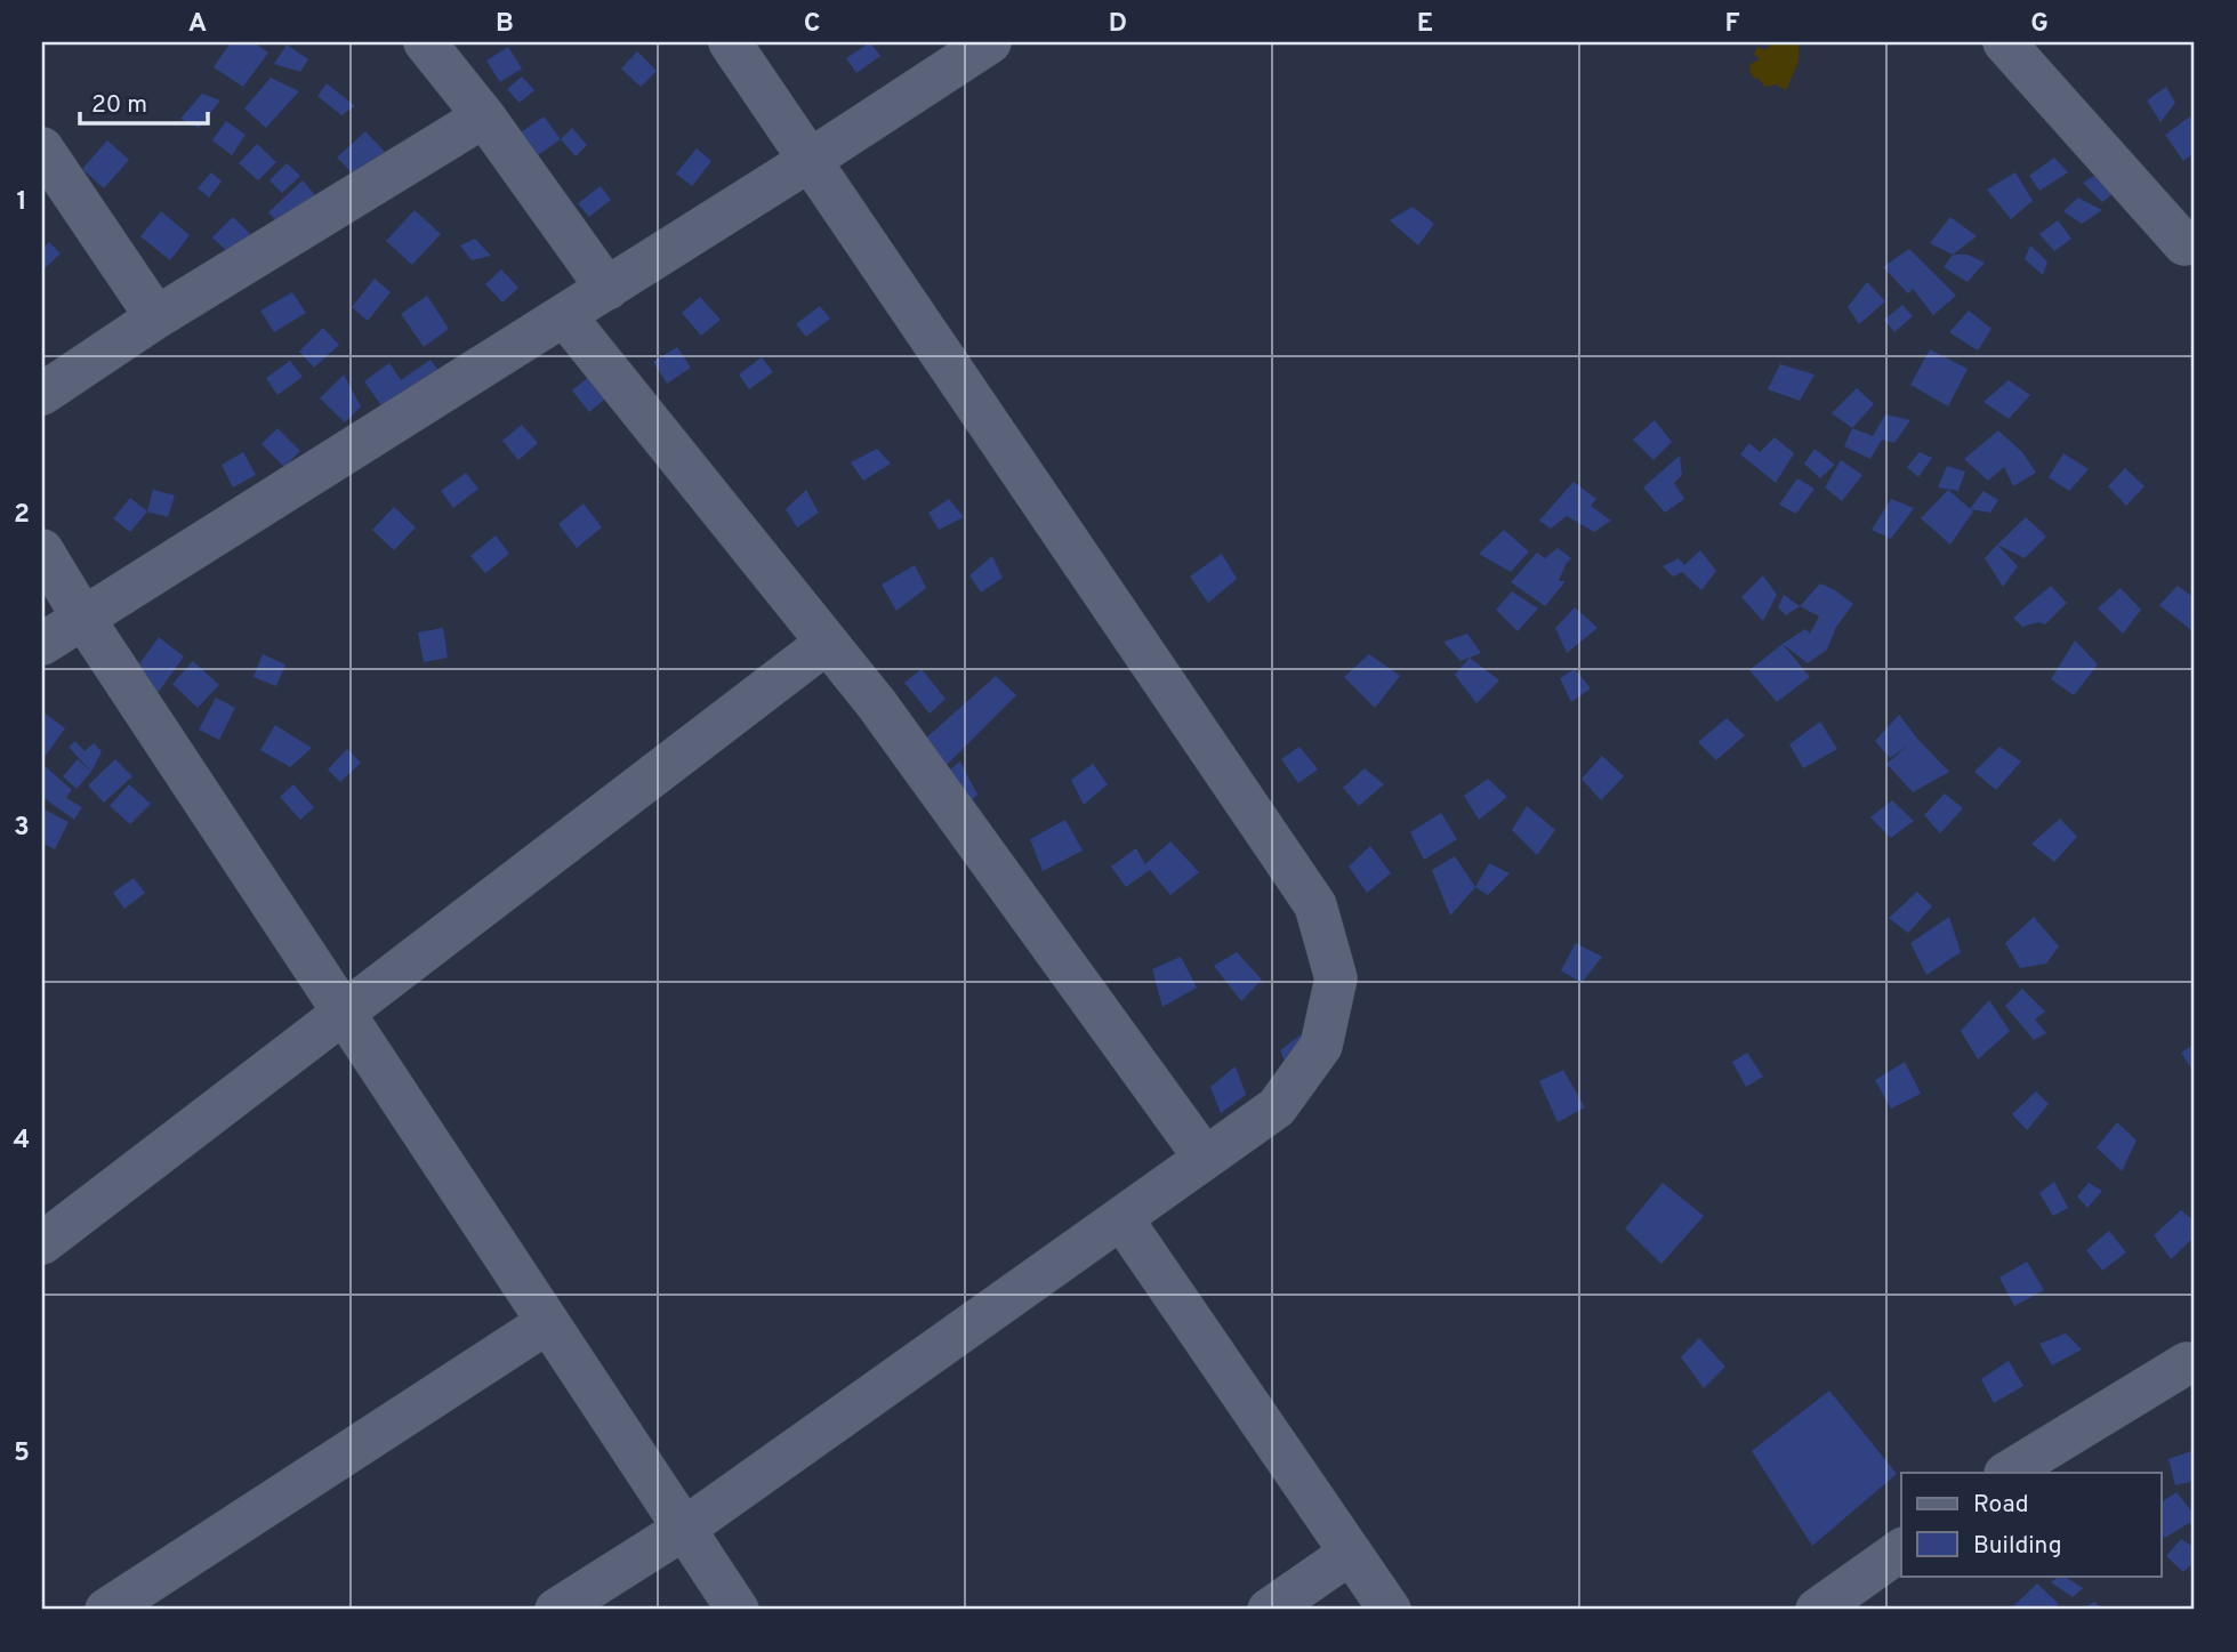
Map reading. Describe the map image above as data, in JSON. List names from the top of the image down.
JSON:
{
  "legend": ["Road", "Building"],
  "scale_bar": "20 m",
  "grid": {
    "columns": [
      "A",
      "B",
      "C",
      "D",
      "E",
      "F",
      "G"
    ],
    "rows": [
      "1",
      "2",
      "3",
      "4",
      "5"
    ]
  }
}
